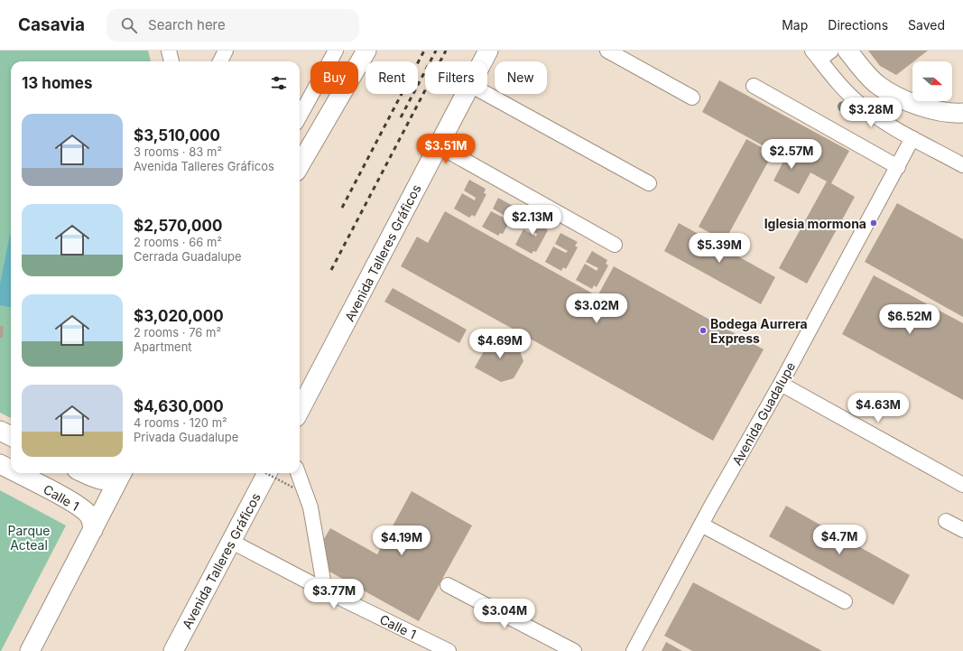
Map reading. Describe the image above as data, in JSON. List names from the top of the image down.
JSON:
{
  "streets": {
    "main road": ["Avenida Talleres Gráficos", "Calle 1"],
    "street": ["Avenida Guadalupe"]
  },
  "crossings": [
    ["Avenida Talleres Gráficos", "Calle 1"]
  ],
  "parks": ["Parque Acteal"],
  "places": ["Iglesia mormona", "Bodega Aurrera Express"],
  "north": "right",
  "page": {
    "header": "Casavia",
    "search": "Search here",
    "nav": ["Map", "Directions", "Saved"],
    "chip": [
      "Buy",
      "Rent",
      "Filters",
      "New"
    ],
    "heading": "13 homes",
    "price": [
      "$3.28M",
      "$3.51M",
      "$2.57M",
      "$2.13M",
      "$5.39M",
      "$3.02M",
      "$6.52M",
      "$4.69M",
      "$4.63M",
      "$4.7M",
      "$4.19M",
      "$3.77M",
      "$3.04M"
    ],
    "list": [
      {
        "name": "$3,510,000",
        "note": "3 rooms · 83 m² · Avenida Talleres Gráficos"
      },
      {
        "name": "$2,570,000",
        "note": "2 rooms · 66 m² · Cerrada Guadalupe"
      },
      {
        "name": "$3,020,000",
        "note": "2 rooms · 76 m² · Apartment"
      },
      {
        "name": "$4,630,000",
        "note": "4 rooms · 120 m² · Privada Guadalupe"
      }
    ]
  }
}
